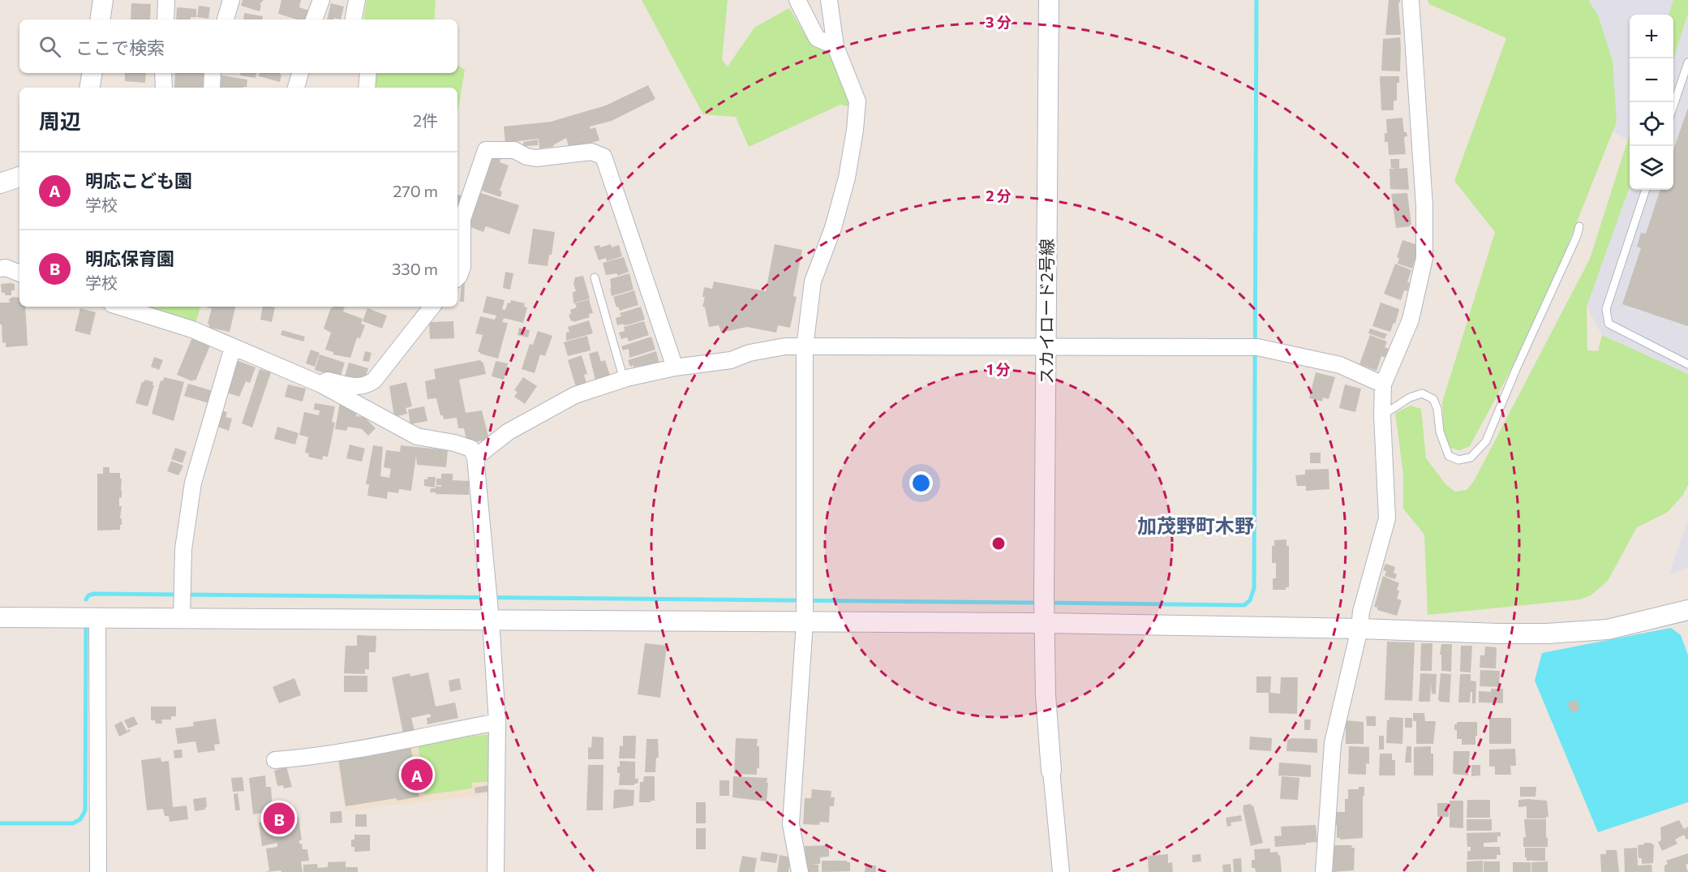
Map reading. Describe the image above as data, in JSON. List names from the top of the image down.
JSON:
{
  "streets": {
    "street": ["スカイロード2号線"]
  },
  "districts": ["加茂野町木野"],
  "page": {
    "map_buttons": ["+", "−"],
    "search": "ここで検索",
    "heading": ["周辺", "2件"],
    "list": [
      {
        "mark": "A",
        "name": "明応こども園",
        "note": "学校",
        "value": "270 m"
      },
      {
        "mark": "B",
        "name": "明応保育園",
        "note": "学校",
        "value": "330 m"
      }
    ],
    "pins": ["A", "B"]
  },
  "rings": ["3 分", "2 分", "1 分"]
}
